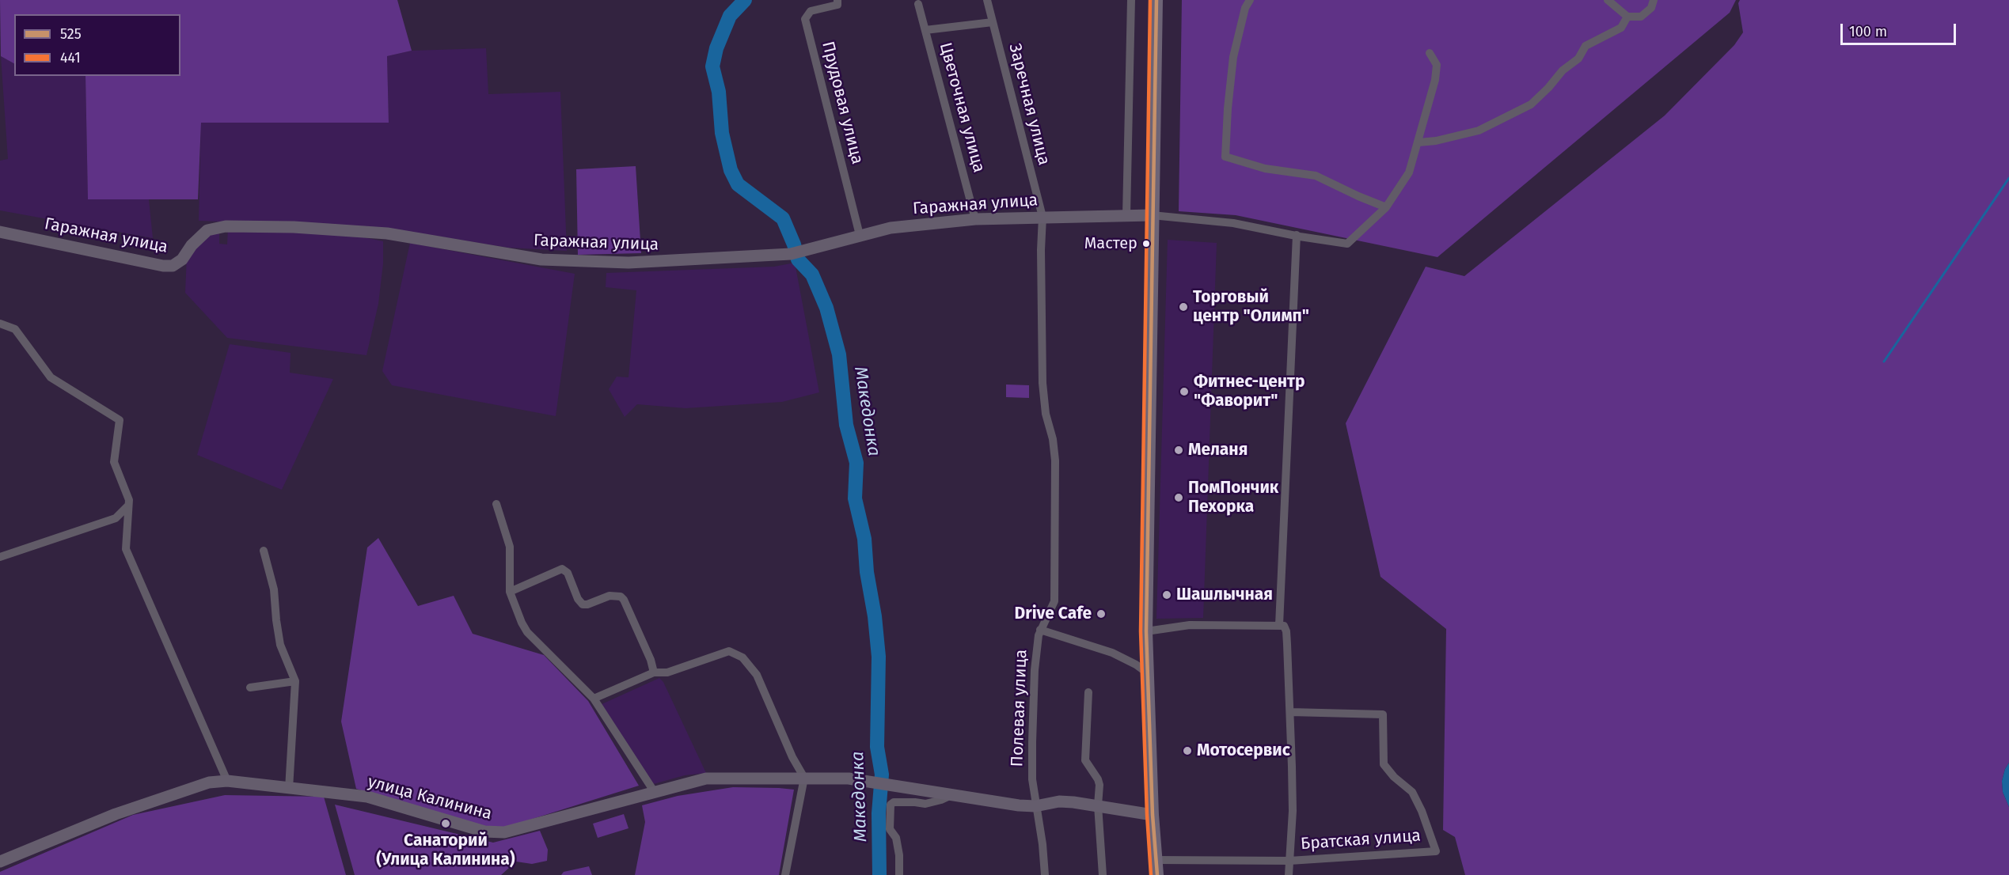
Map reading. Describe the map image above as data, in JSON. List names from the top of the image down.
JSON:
{
  "streets": {
    "main road": ["Гаражная улица", "улица Калинина"],
    "street": [
      "Прудовая улица",
      "Заречная улица",
      "Цветочная улица",
      "Полевая улица",
      "Братская улица"
    ]
  },
  "crossings": [
    ["Прудовая улица", "Гаражная улица"],
    ["Заречная улица", "Гаражная улица"],
    ["Заречная улица", "Полевая улица"],
    ["Цветочная улица", "Гаражная улица"],
    ["Полевая улица", "улица Калинина"]
  ],
  "water": ["Македонка"],
  "places": [
    "Мастер",
    "Торговый центр \"Олимп\"",
    "Фитнес-центр \"Фаворит\"",
    "Меланя",
    "ПомПончик Пехорка",
    "Шашлычная",
    "Drive Cafe",
    "Мотосервис",
    "Санаторий (Улица Калинина)"
  ],
  "lines": ["transit line 525", "transit line 441"],
  "legend": ["525", "441"],
  "scale_bar": "100 m"
}
